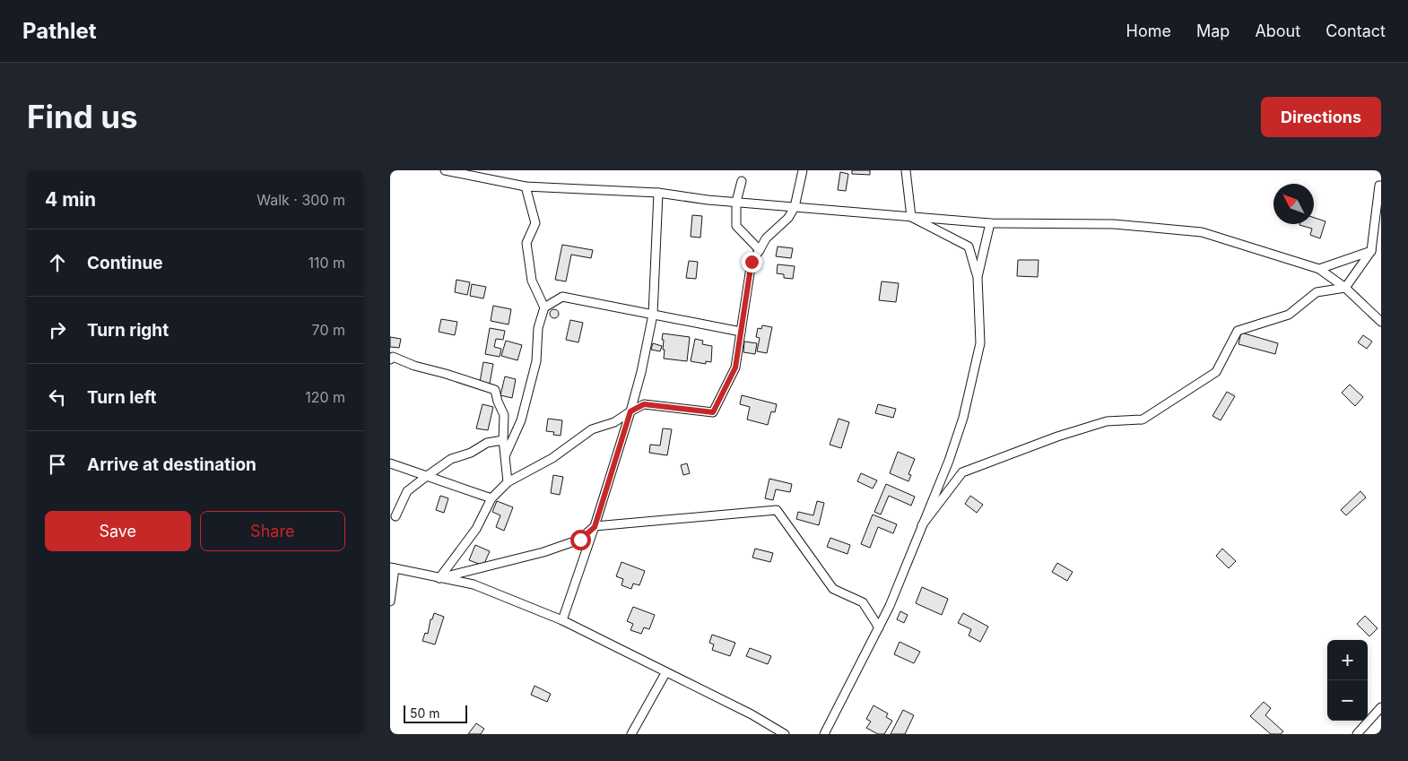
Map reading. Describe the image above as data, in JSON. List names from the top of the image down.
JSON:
{
  "scale_bar": "50 m",
  "north": "top left",
  "page": {
    "header": "Pathlet",
    "nav": [
      "Home",
      "Map",
      "About",
      "Contact"
    ],
    "buttons": [
      "Directions",
      ["Save", "Share"]
    ],
    "title": "Find us",
    "heading": ["4 min", "Walk · 300 m"],
    "list": [
      ["Continue", "110 m"],
      ["Turn right", "70 m"],
      ["Turn left", "120 m"],
      "Arrive at destination"
    ],
    "map_buttons": ["+", "−"],
    "scale": "50 m"
  }
}
